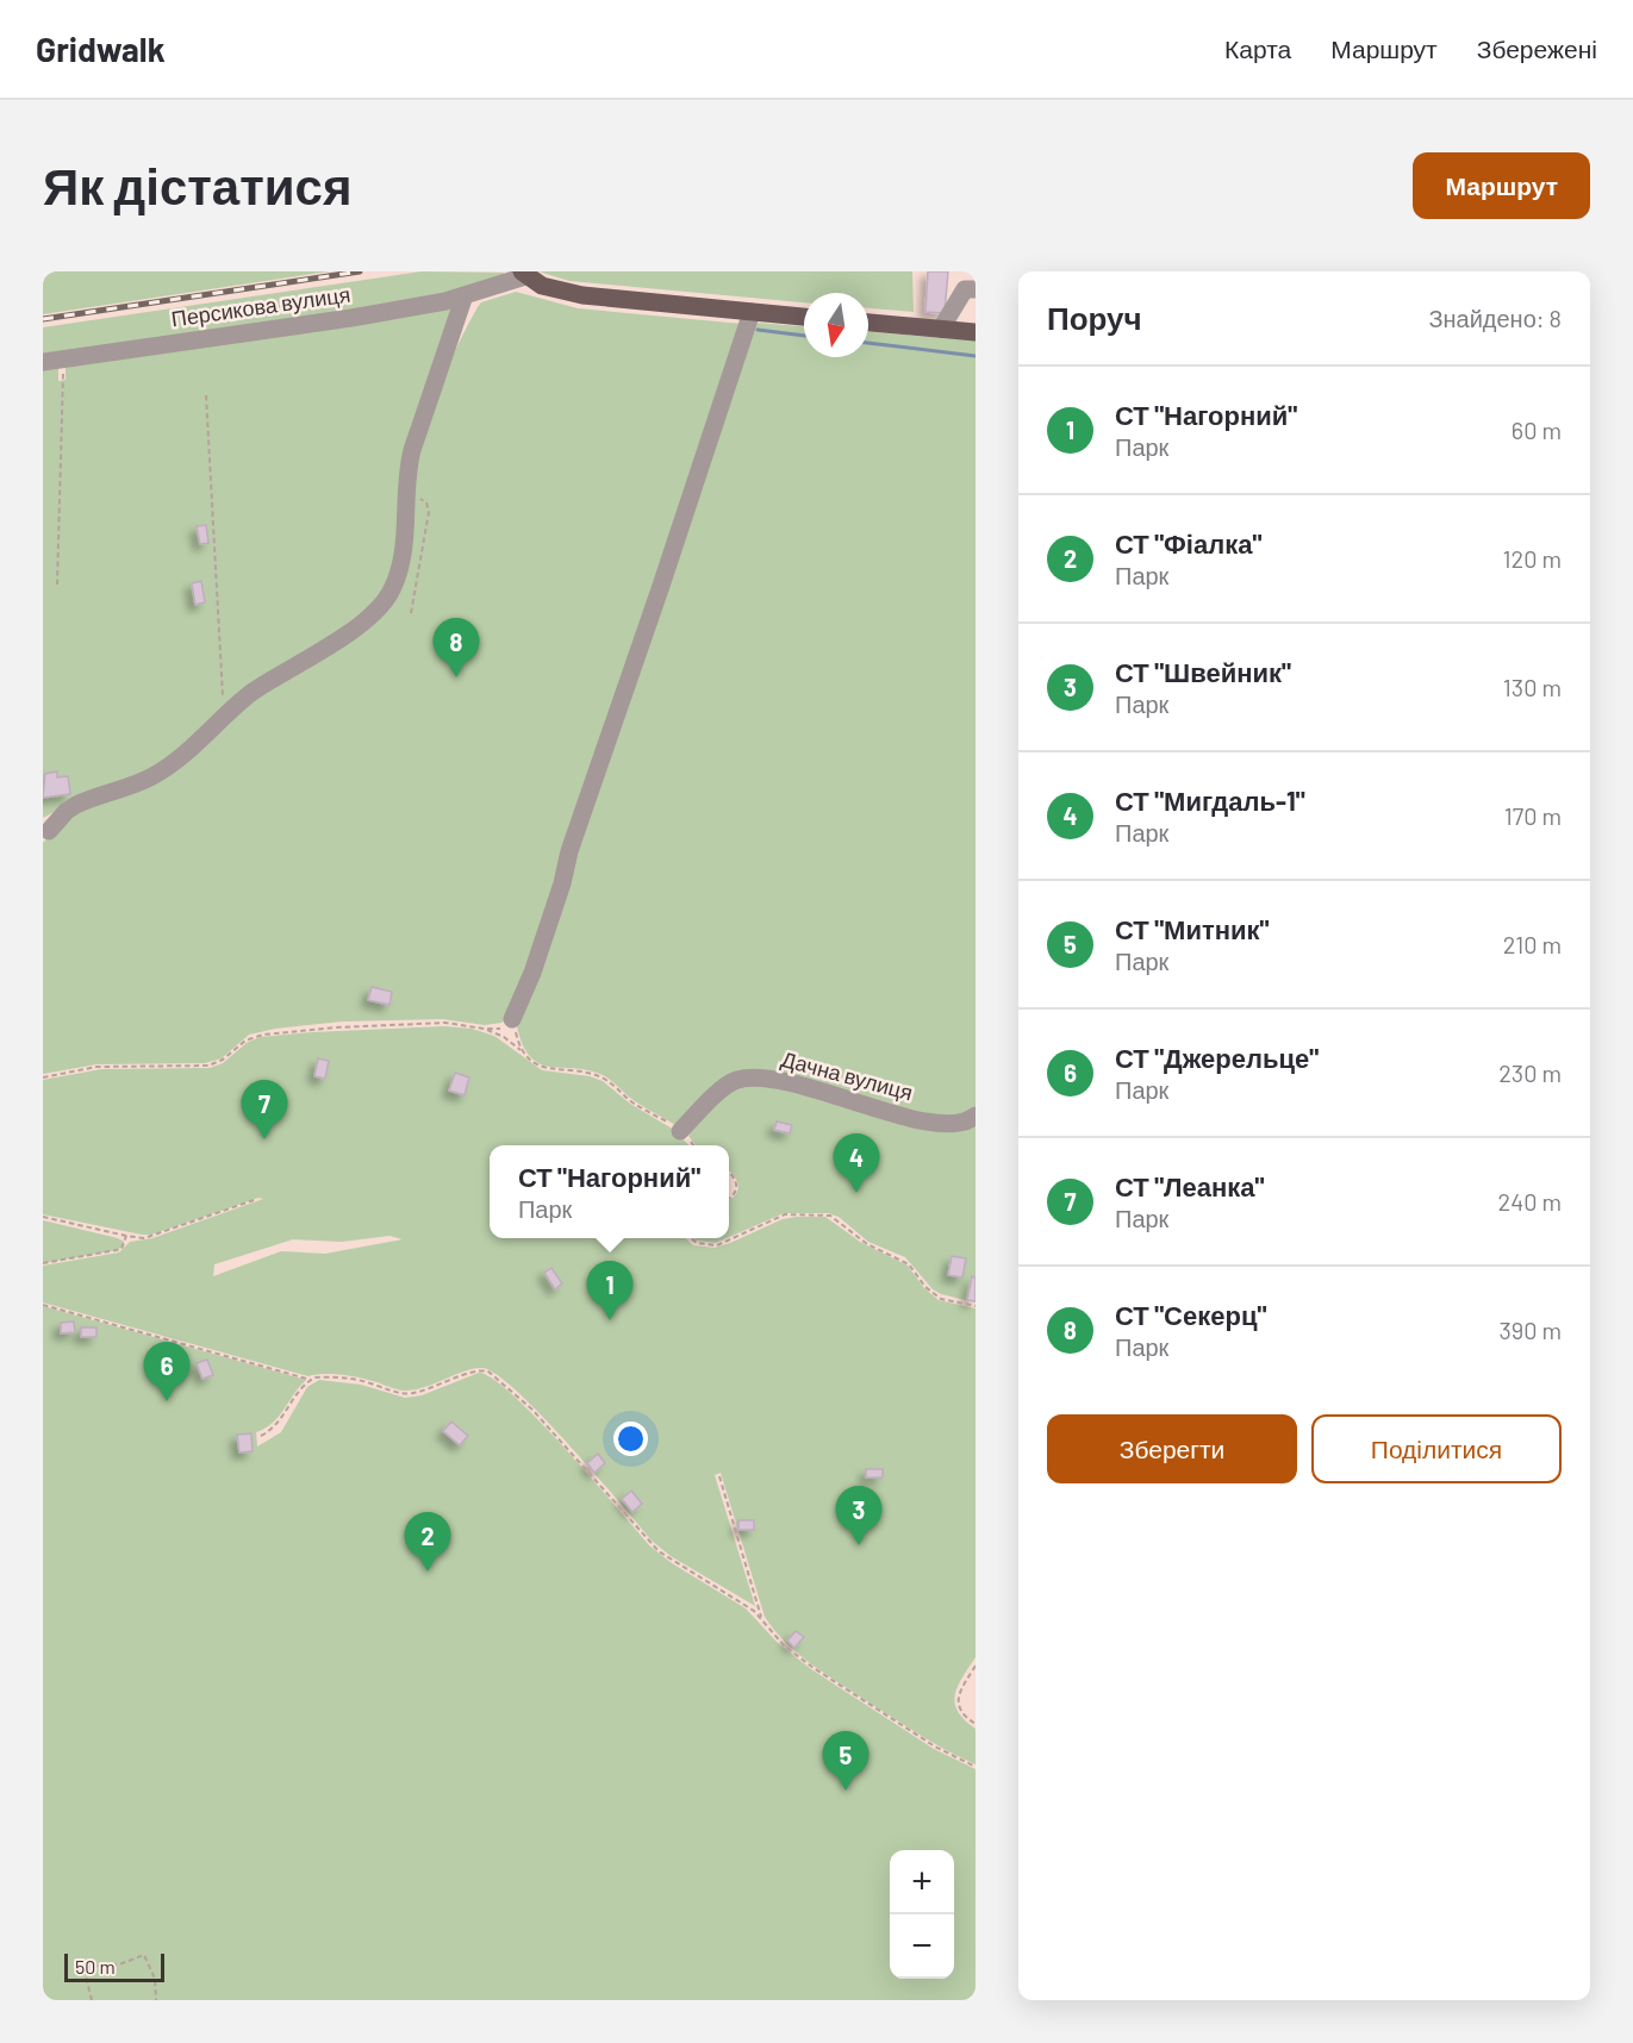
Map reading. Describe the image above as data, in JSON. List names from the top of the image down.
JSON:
{
  "streets": {
    "main road": ["Персикова вулиця"],
    "street": ["Дачна вулиця"]
  },
  "scale_bar": "50 m",
  "north": "bottom",
  "page": {
    "header": "Gridwalk",
    "nav": ["Карта", "Маршрут", "Збережені"],
    "buttons": [
      "Маршрут",
      ["Зберегти", "Поділитися"]
    ],
    "title": "Як дістатися",
    "heading": ["Поруч", "Знайдено: 8"],
    "list": [
      {
        "mark": "1",
        "name": "СТ \"Нагорний\"",
        "note": "Парк",
        "value": "60 m"
      },
      {
        "mark": "2",
        "name": "СТ \"Фіалка\"",
        "note": "Парк",
        "value": "120 m"
      },
      {
        "mark": "3",
        "name": "СТ \"Швейник\"",
        "note": "Парк",
        "value": "130 m"
      },
      {
        "mark": "4",
        "name": "СТ \"Мигдаль-1\"",
        "note": "Парк",
        "value": "170 m"
      },
      {
        "mark": "5",
        "name": "СТ \"Митник\"",
        "note": "Парк",
        "value": "210 m"
      },
      {
        "mark": "6",
        "name": "СТ \"Джерельце\"",
        "note": "Парк",
        "value": "230 m"
      },
      {
        "mark": "7",
        "name": "СТ \"Леанка\"",
        "note": "Парк",
        "value": "240 m"
      },
      {
        "mark": "8",
        "name": "СТ \"Секерц\"",
        "note": "Парк",
        "value": "390 m"
      }
    ],
    "pins": [
      "8",
      "7",
      "4",
      "1",
      "6",
      "3",
      "2",
      "5"
    ],
    "popup": ["СТ \"Нагорний\"", "Парк"],
    "map_buttons": ["+", "−"],
    "scale": "50 m"
  }
}
